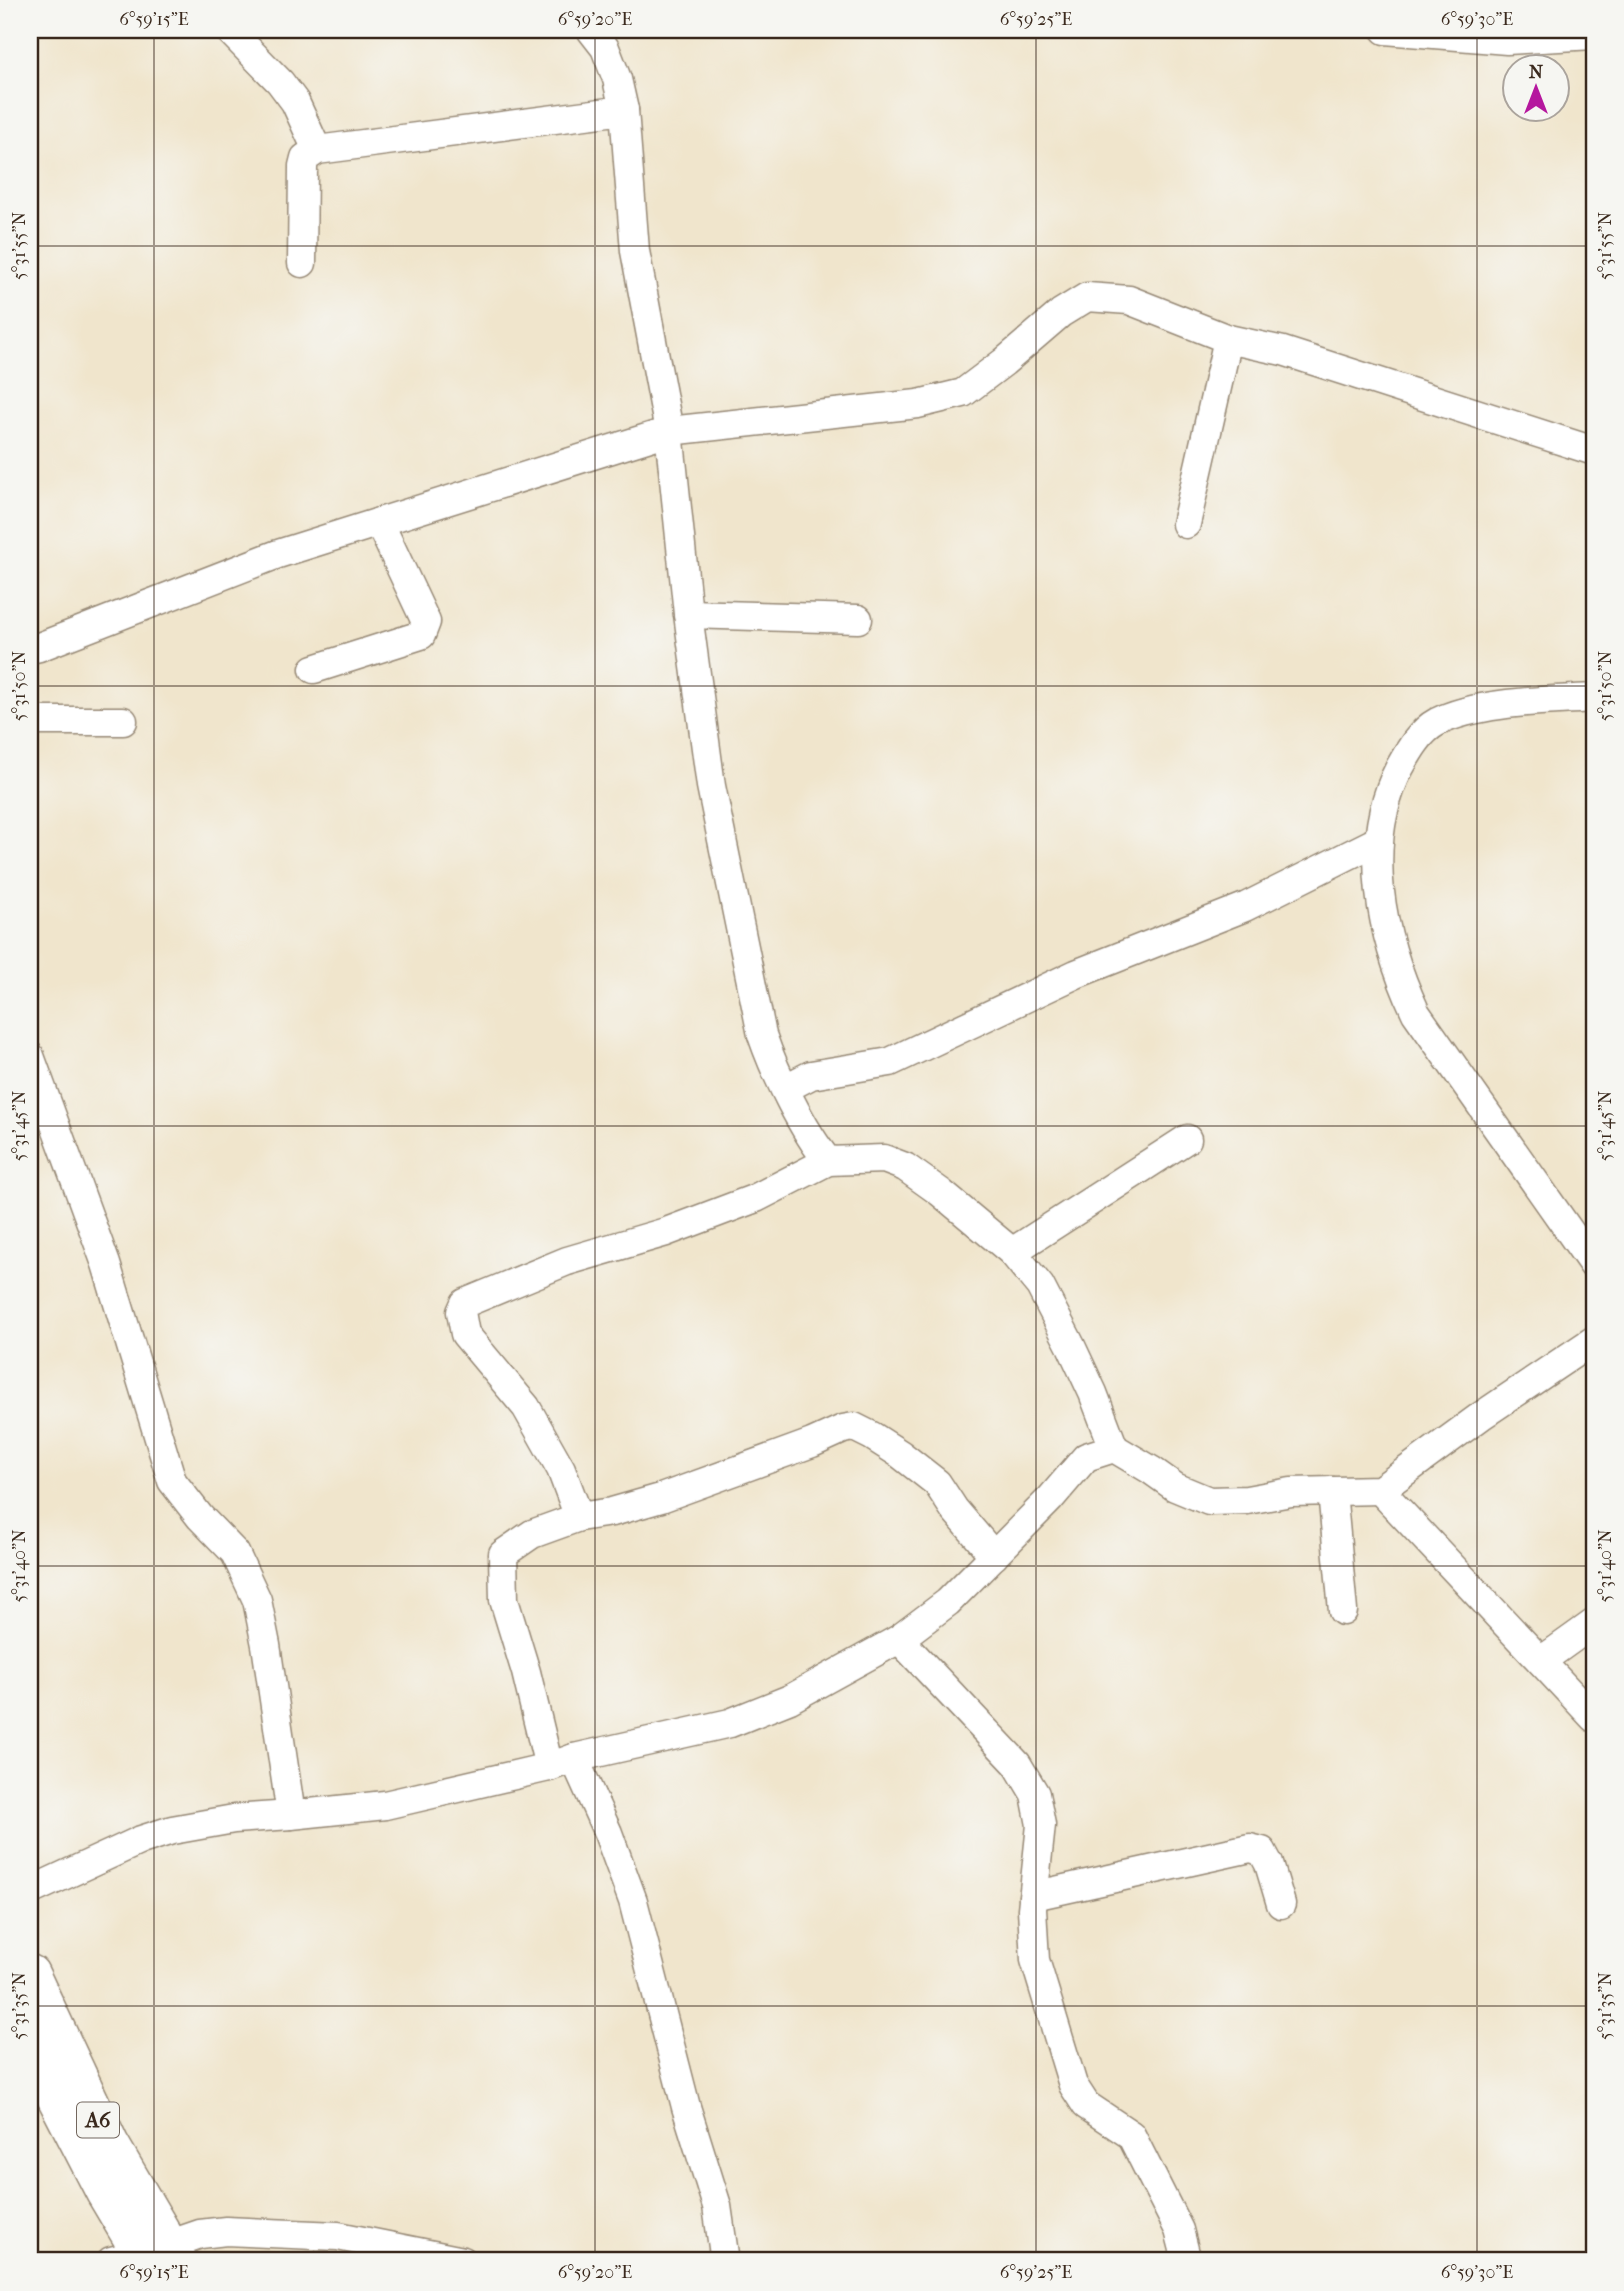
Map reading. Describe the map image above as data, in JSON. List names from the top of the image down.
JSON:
{
  "streets": {
    "highway": ["A6"]
  },
  "north": "top",
  "coordinates": [
    "6°59'15\"E",
    "6°59'20\"E",
    "6°59'25\"E",
    "6°59'30\"E",
    "5°31'55\"N",
    "5°31'50\"N",
    "5°31'45\"N",
    "5°31'40\"N",
    "5°31'35\"N"
  ]
}
